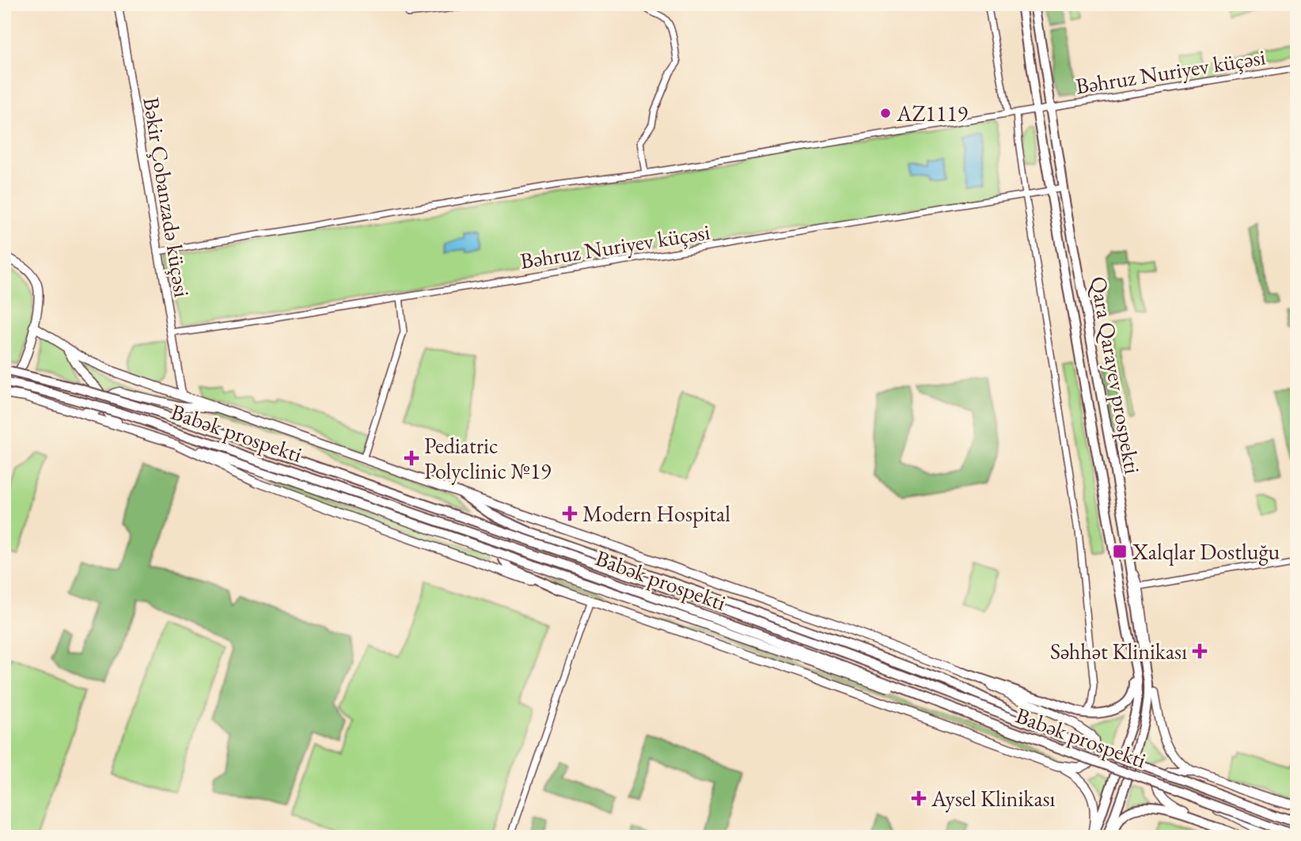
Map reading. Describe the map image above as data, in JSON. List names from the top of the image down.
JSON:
{
  "streets": {
    "main road": ["Qara Qarayev prospekti", "Babək prospekti"],
    "street": ["Bəhruz Nuriyev küçəsi", "Bəkir Çobanzadə küçəsi"]
  },
  "crossings": [
    ["Bəhruz Nuriyev küçəsi", "Bəkir Çobanzadə küçəsi"],
    ["Bəhruz Nuriyev küçəsi", "Qara Qarayev prospekti"],
    ["Bəkir Çobanzadə küçəsi", "Babək prospekti"]
  ],
  "places": {
    "other": ["AZ1119"],
    "health": [
      "Pediatric Polyclinic №19",
      "Modern Hospital",
      "Səhhət Klinikası",
      "Aysel Klinikası"
    ],
    "transit": ["Xalqlar Dostluğu"]
  }
}
